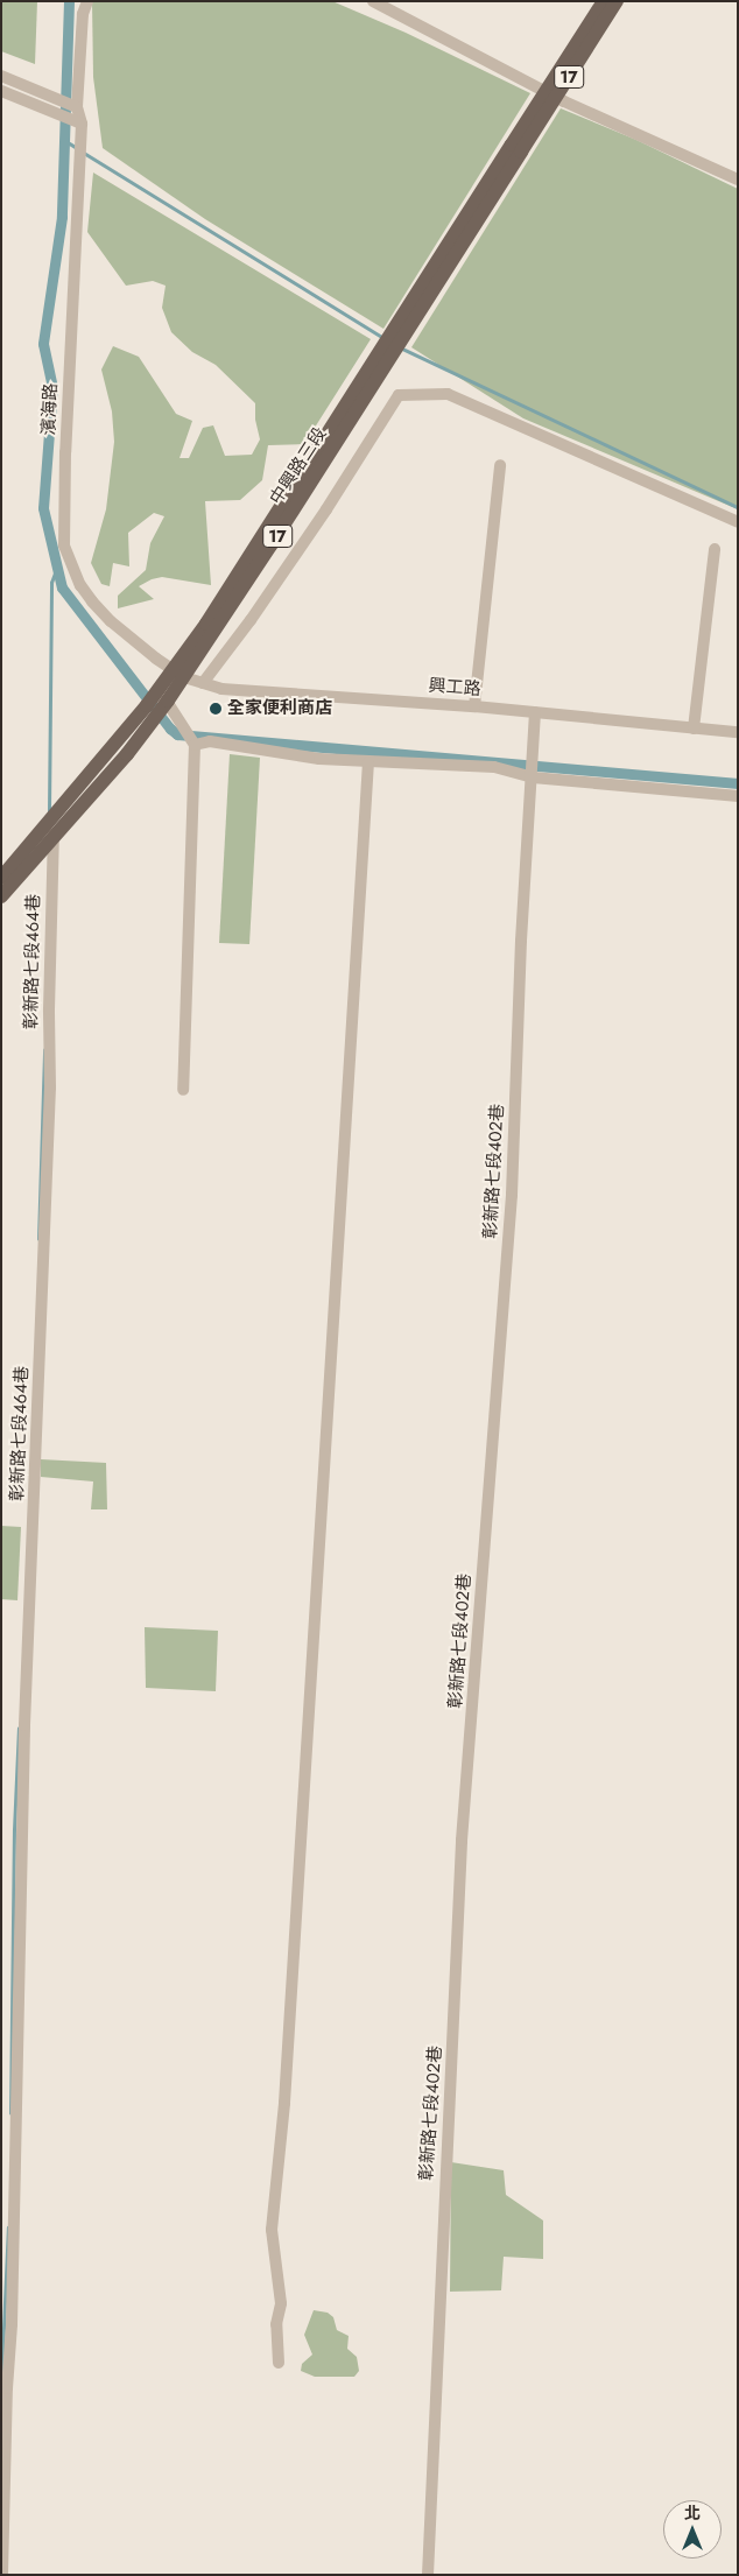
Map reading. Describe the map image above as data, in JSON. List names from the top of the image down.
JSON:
{
  "streets": {
    "main road": ["17", "中興路三段"],
    "street": [
      "濱海路",
      "興工路",
      "彰新路七段464巷",
      "彰新路七段402巷"
    ]
  },
  "crossings": [
    ["17", "中興路三段"],
    ["濱海路", "中興路三段"],
    ["濱海路", "興工路"],
    ["中興路三段", "興工路"],
    ["中興路三段", "彰新路七段464巷"],
    ["興工路", "彰新路七段402巷"]
  ],
  "places": ["全家便利商店"],
  "north": "top"
}
